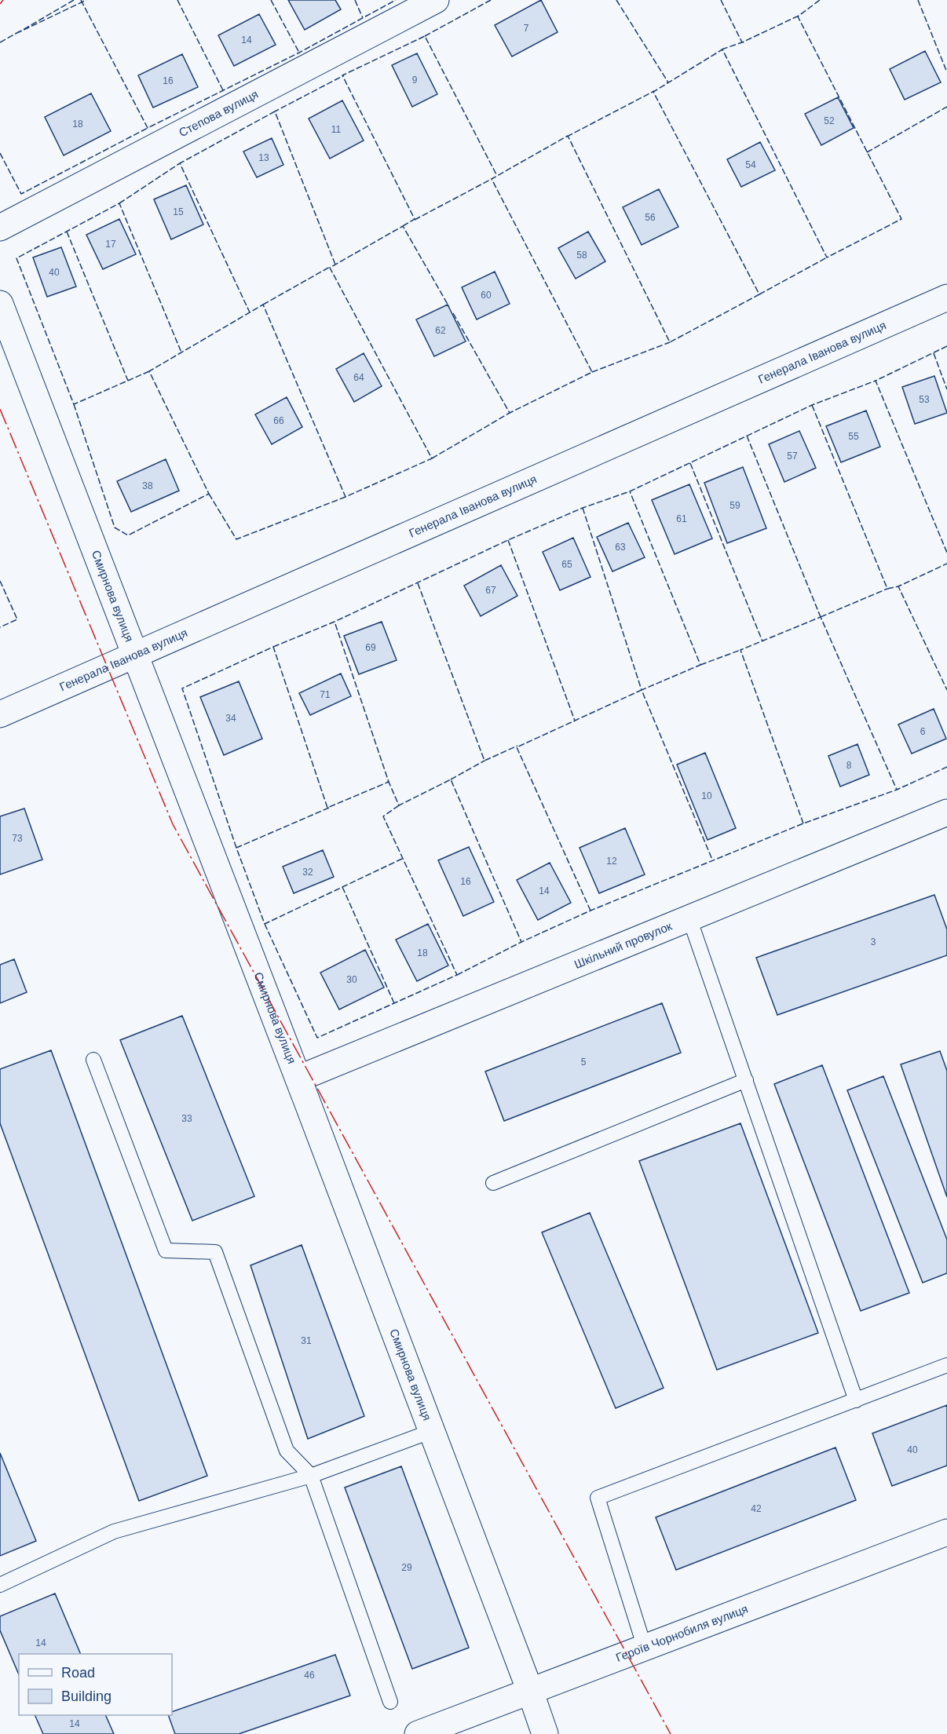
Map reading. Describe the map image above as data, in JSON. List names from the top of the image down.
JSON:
{
  "streets": {
    "street": [
      "Степова вулиця",
      "Генерала Іванова вулиця",
      "Смирнова вулиця",
      "Шкільний провулок",
      "Героїв Чорнобиля вулиця"
    ]
  },
  "crossings": [
    ["Генерала Іванова вулиця", "Смирнова вулиця"],
    ["Смирнова вулиця", "Шкільний провулок"],
    ["Смирнова вулиця", "Героїв Чорнобиля вулиця"]
  ],
  "house_numbers": [
    "7",
    "14",
    "9",
    "16",
    "52",
    "18",
    "11",
    "13",
    "54",
    "15",
    "56",
    "17",
    "58",
    "40",
    "60",
    "62",
    "64",
    "53",
    "66",
    "55",
    "57",
    "38",
    "59",
    "61",
    "63",
    "65",
    "67",
    "69",
    "71",
    "34",
    "6",
    "8",
    "10",
    "73",
    "12",
    "32",
    "16",
    "14",
    "3",
    "18",
    "30",
    "5",
    "33",
    "31",
    "40",
    "42",
    "29",
    "14",
    "46",
    "14"
  ],
  "legend": ["Road", "Building"]
}
